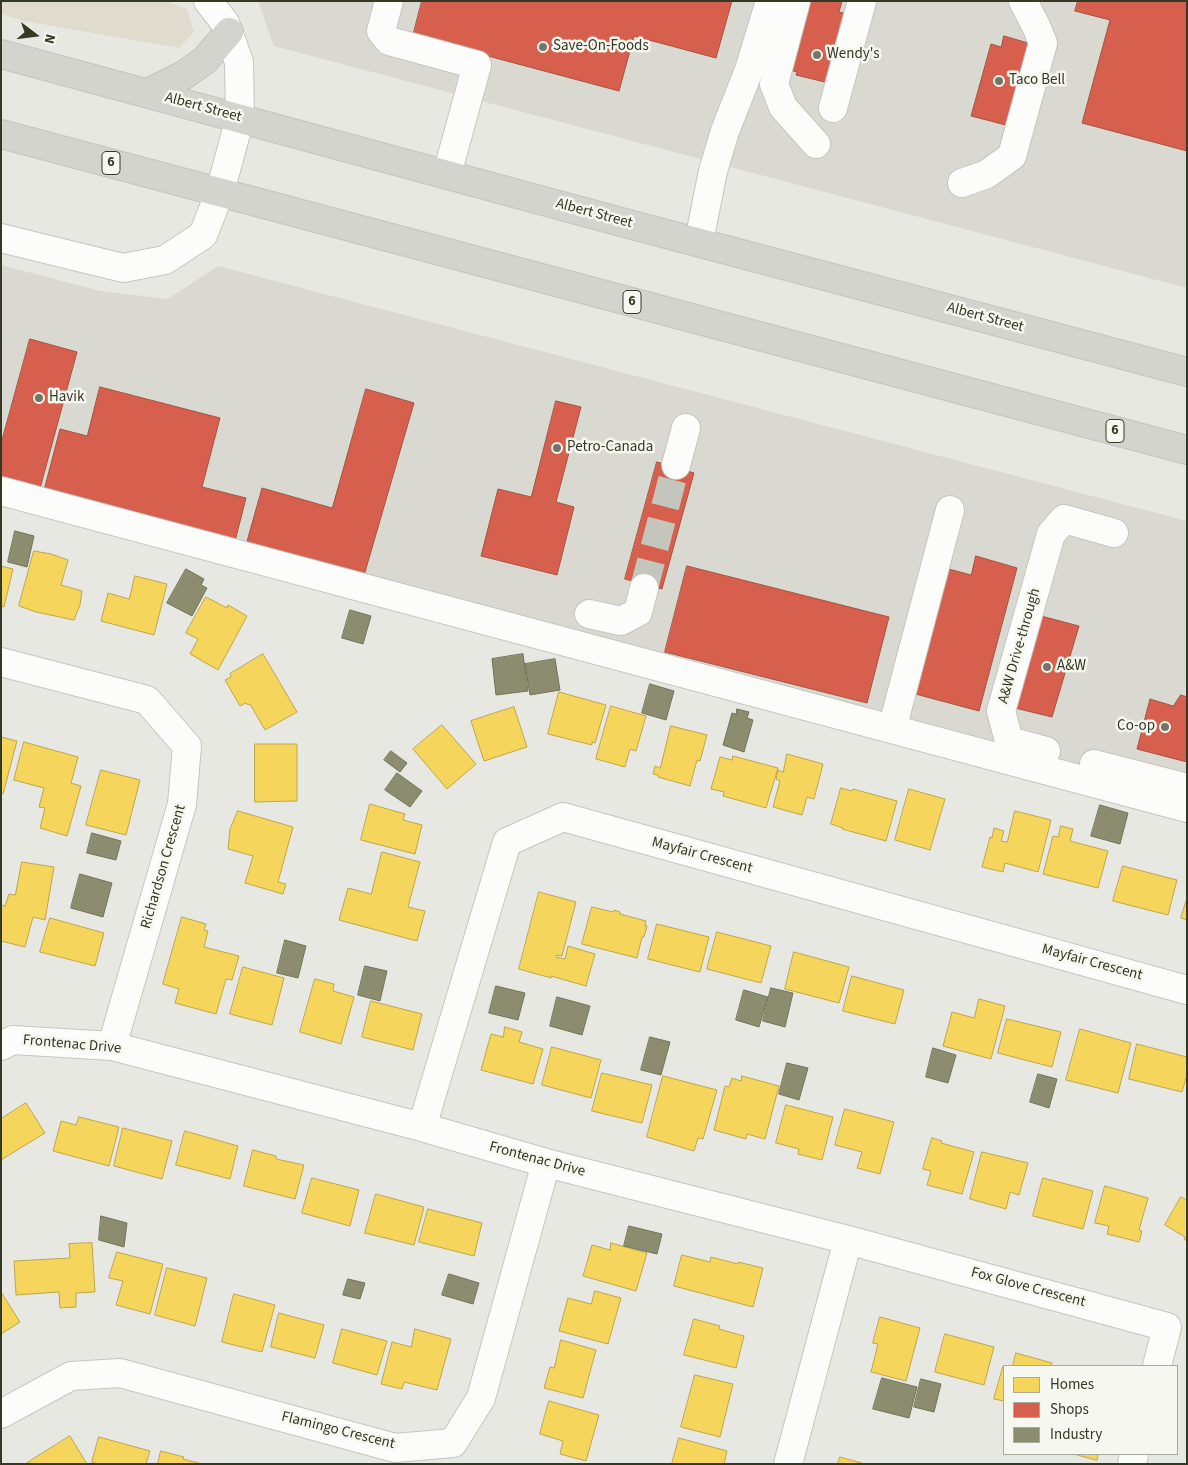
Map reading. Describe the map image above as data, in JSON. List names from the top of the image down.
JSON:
{
  "streets": {
    "main road": ["Albert Street", "6"],
    "street": [
      "A&W Drive-through",
      "Mayfair Crescent",
      "Richardson Crescent",
      "Frontenac Drive",
      "Fox Glove Crescent",
      "Flamingo Crescent"
    ]
  },
  "crossings": [
    ["Mayfair Crescent", "Frontenac Drive"],
    ["Richardson Crescent", "Frontenac Drive"],
    ["Frontenac Drive", "Fox Glove Crescent"],
    ["Frontenac Drive", "Flamingo Crescent"]
  ],
  "places": [
    "Save-On-Foods",
    "Wendy's",
    "Taco Bell",
    "Havik",
    "Petro-Canada",
    "A&W",
    "Co-op"
  ],
  "legend": ["Homes", "Shops", "Industry"],
  "north": "right"
}
